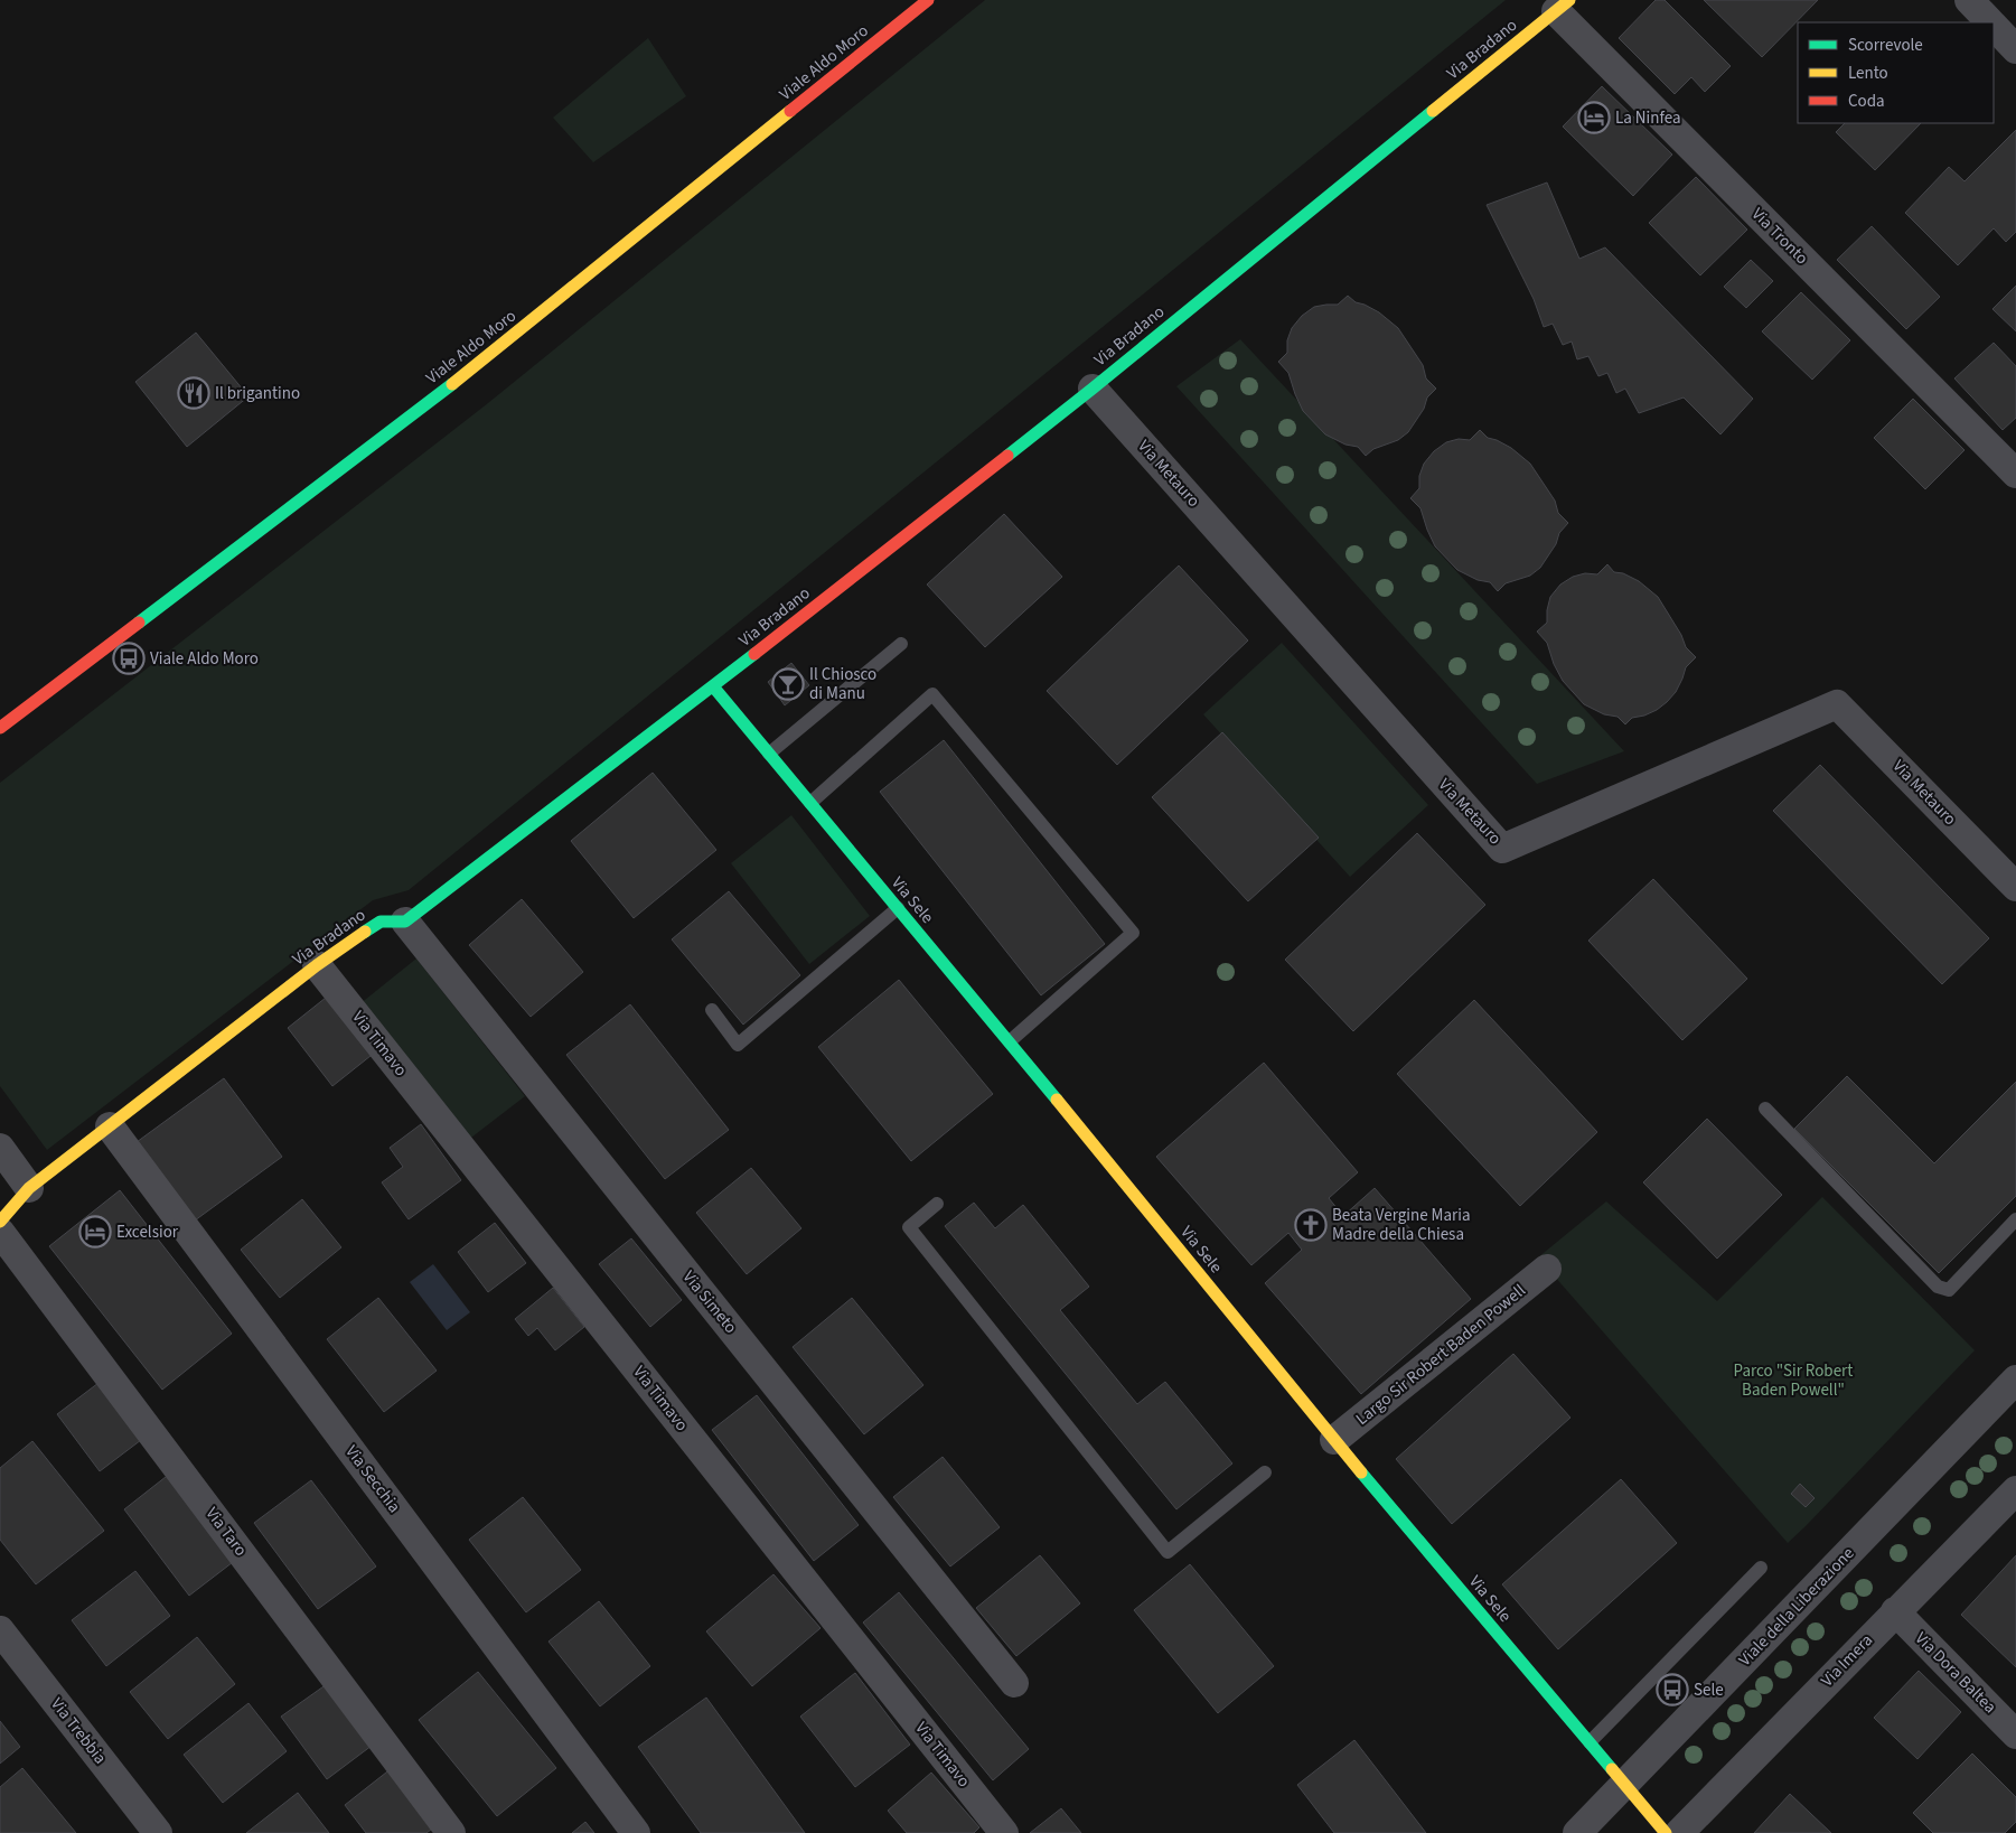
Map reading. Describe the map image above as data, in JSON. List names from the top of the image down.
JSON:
{
  "streets": {
    "street": [
      "Via Bradano",
      "Viale Aldo Moro",
      "Via Tronto",
      "Via Metauro",
      "Via Sele",
      "Via Timavo",
      "Via Simeto",
      "Largo Sir Robert Baden Powell",
      "Via Secchia",
      "Via Taro",
      "Viale della Liberazione",
      "Via Imera",
      "Via Dora Baltea",
      "Via Trebbia"
    ]
  },
  "crossings": [
    ["Via Bradano", "Via Tronto"],
    ["Via Bradano", "Via Metauro"],
    ["Via Bradano", "Via Sele"],
    ["Via Bradano", "Via Timavo"],
    ["Via Bradano", "Via Simeto"],
    ["Via Bradano", "Via Secchia"],
    ["Via Sele", "Largo Sir Robert Baden Powell"],
    ["Via Sele", "Viale della Liberazione"],
    ["Via Imera", "Via Dora Baltea"]
  ],
  "parks": ["Parco \"Sir Robert Baden Powell\""],
  "places": {
    "hotel": ["La Ninfea", "Excelsior"],
    "restaurant": ["Il brigantino"],
    "bus stop": ["Viale Aldo Moro", "Sele"],
    "bar": ["Il Chiosco di Manu"],
    "church": ["Beata Vergine Maria Madre della Chiesa"]
  },
  "legend": ["Scorrevole", "Lento", "Coda"]
}
